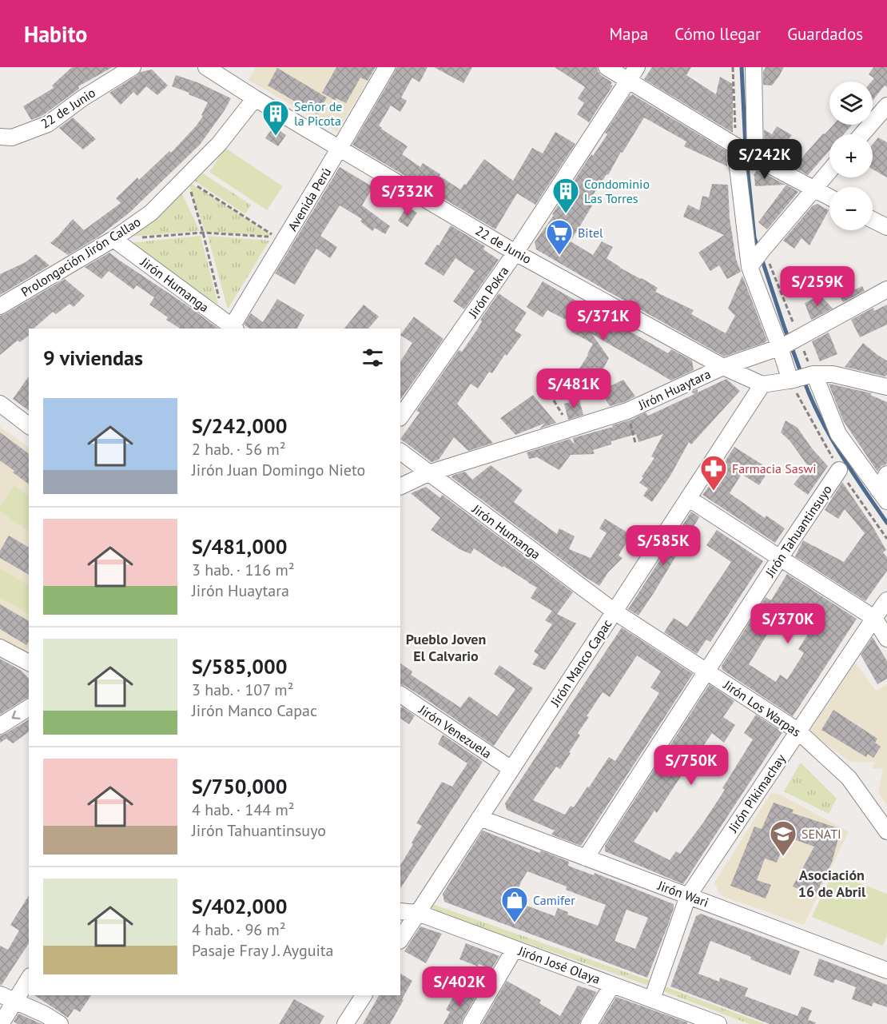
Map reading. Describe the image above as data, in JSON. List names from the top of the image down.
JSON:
{
  "streets": {
    "street": [
      "22 de Junio",
      "Avenida Perú",
      "Prolongación Jirón Callao",
      "Jirón Humanga",
      "Jirón Pokra",
      "Jirón Huaytara",
      "Jirón Tahuantinsuyo",
      "Jirón Manco Capac",
      "Jirón Los Warpas",
      "Jirón Venezuela",
      "Jirón Pikimachay",
      "Jirón Wari",
      "Jirón José Olaya"
    ]
  },
  "crossings": [
    ["22 de Junio", "Avenida Perú"],
    ["22 de Junio", "Prolongación Jirón Callao"],
    ["22 de Junio", "Jirón Pokra"],
    ["22 de Junio", "Jirón Huaytara"],
    ["22 de Junio", "Jirón Manco Capac"],
    ["Avenida Perú", "Jirón Humanga"],
    ["Prolongación Jirón Callao", "Jirón Humanga"],
    ["Jirón Humanga", "Jirón Huaytara"],
    ["Jirón Humanga", "Jirón Manco Capac"],
    ["Jirón Humanga", "Jirón Los Warpas"],
    ["Jirón Tahuantinsuyo", "Jirón Los Warpas"],
    ["Jirón Tahuantinsuyo", "Jirón Wari"],
    ["Jirón Manco Capac", "Jirón Los Warpas"],
    ["Jirón Manco Capac", "Jirón Venezuela"],
    ["Jirón Manco Capac", "Jirón Wari"],
    ["Jirón Manco Capac", "Jirón José Olaya"],
    ["Jirón Los Warpas", "Jirón Pikimachay"],
    ["Jirón Pikimachay", "Jirón Wari"],
    ["Jirón Pikimachay", "Jirón José Olaya"]
  ],
  "districts": ["Pueblo Joven El Calvario", "Asociación 16 de Abril"],
  "places": {
    "building": ["Señor de la Picota", "Condominio Las Torres"],
    "supermarket": ["Bitel"],
    "pharmacy": ["Farmacia Saswi"],
    "school or university": ["SENATI"],
    "shop": ["Camifer"]
  },
  "page": {
    "header": "Habito",
    "nav": ["Mapa", "Cómo llegar", "Guardados"],
    "map_buttons": ["+", "−"],
    "price": [
      "S/242K",
      "S/332K",
      "S/259K",
      "S/371K",
      "S/481K",
      "S/585K",
      "S/370K",
      "S/750K",
      "S/402K"
    ],
    "heading": "9 viviendas",
    "list": [
      {
        "name": "S/242,000",
        "note": "2 hab. · 56 m² · Jirón Juan Domingo Nieto"
      },
      {
        "name": "S/481,000",
        "note": "3 hab. · 116 m² · Jirón Huaytara"
      },
      {
        "name": "S/585,000",
        "note": "3 hab. · 107 m² · Jirón Manco Capac"
      },
      {
        "name": "S/750,000",
        "note": "4 hab. · 144 m² · Jirón Tahuantinsuyo"
      },
      {
        "name": "S/402,000",
        "note": "4 hab. · 96 m² · Pasaje Fray J. Ayguita"
      }
    ]
  }
}
